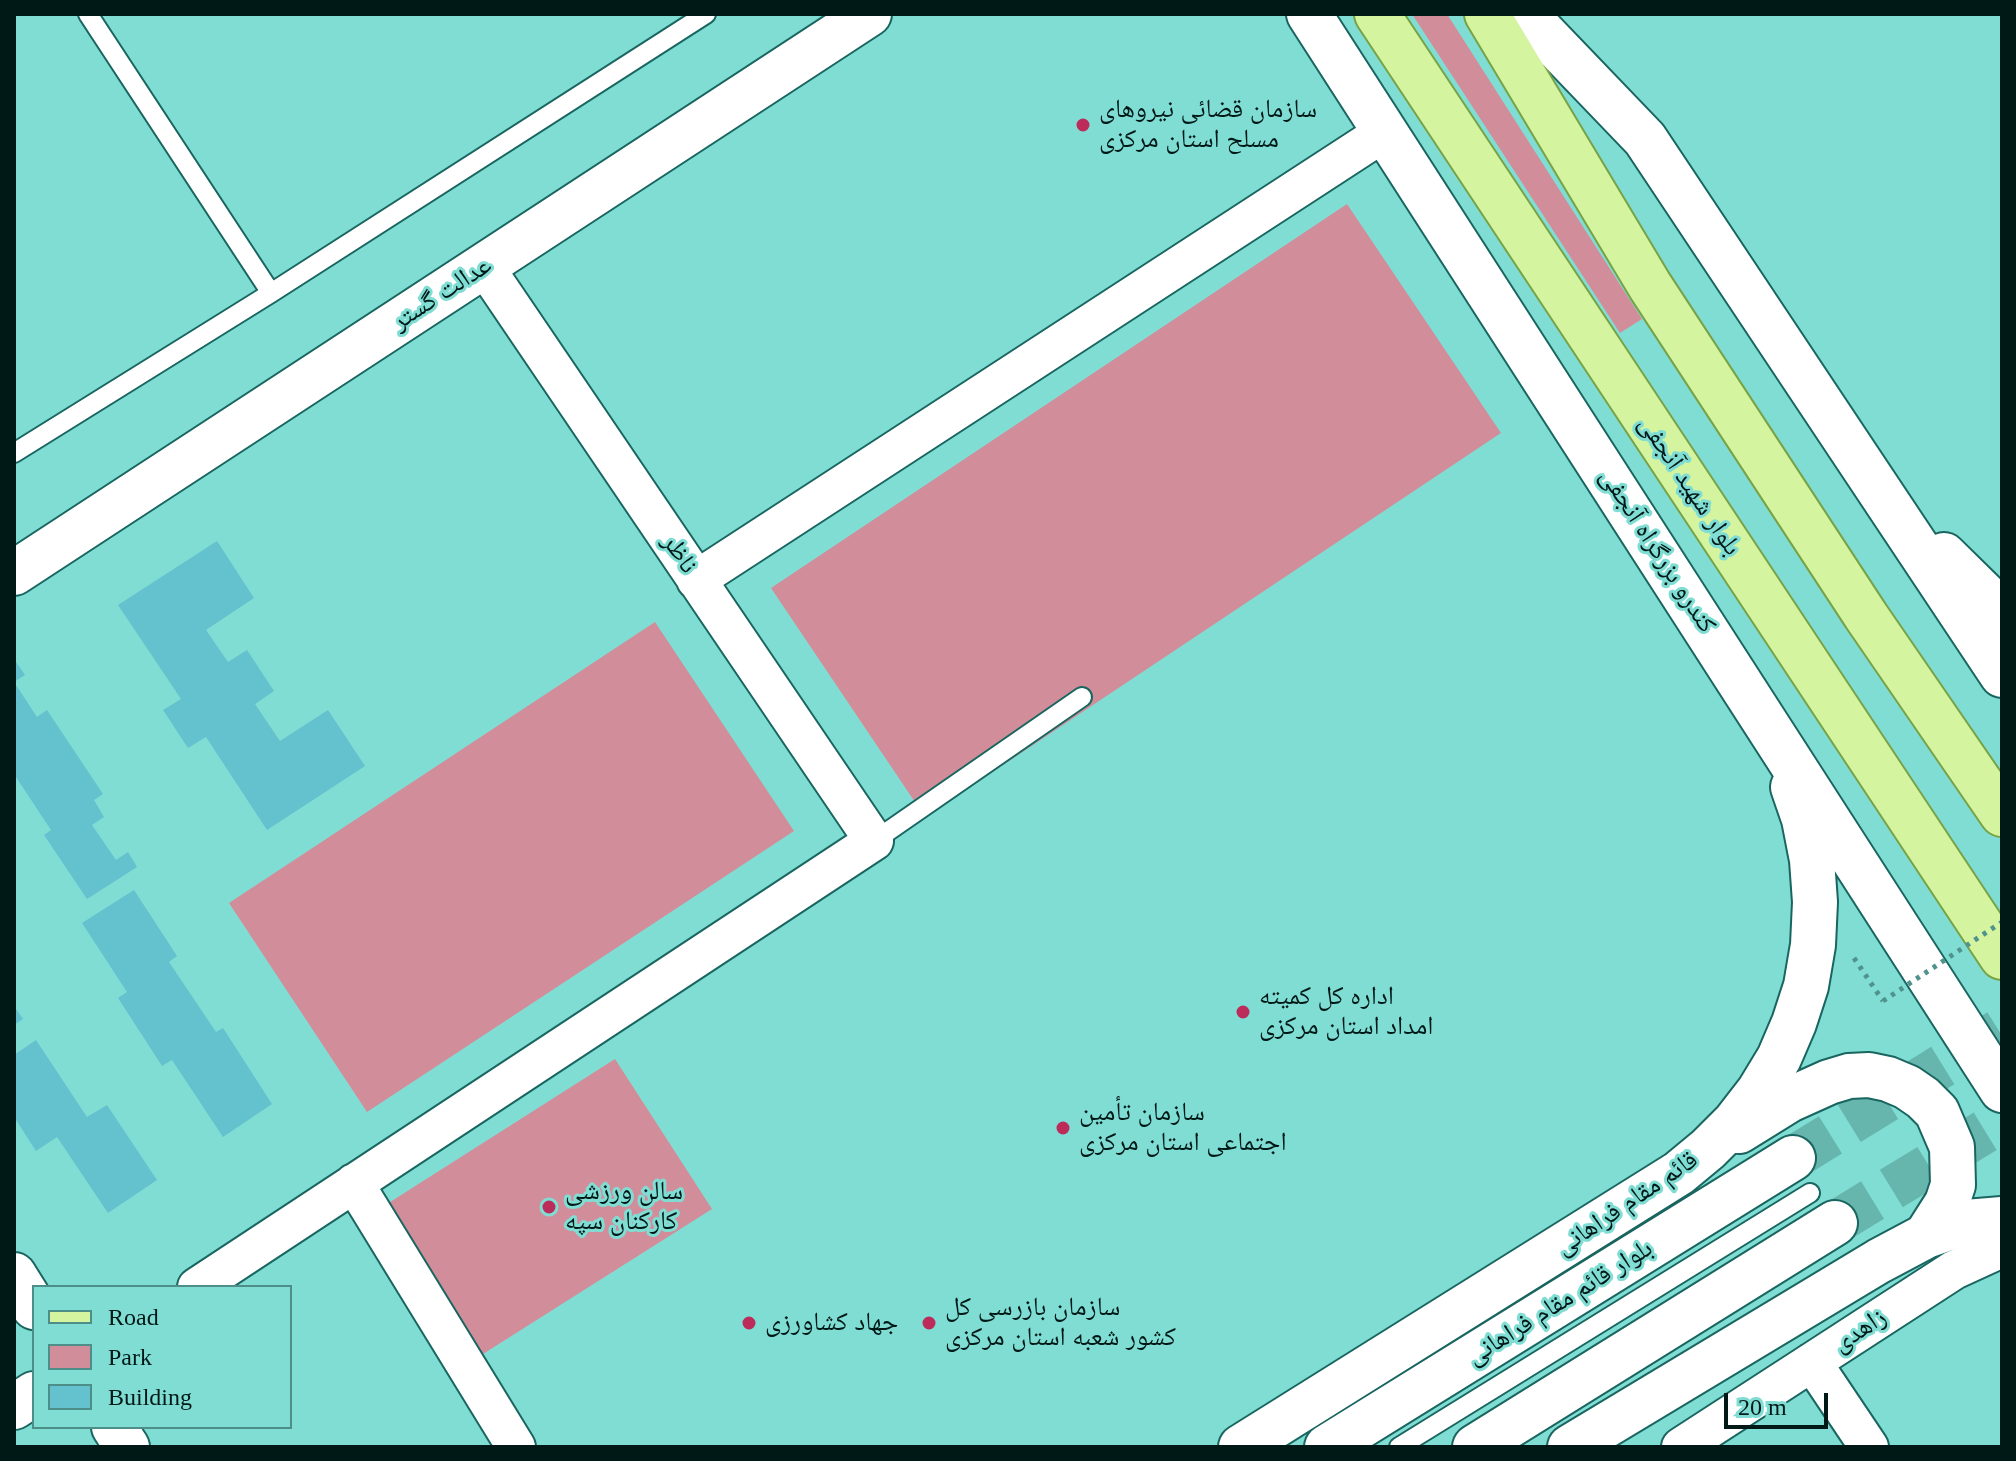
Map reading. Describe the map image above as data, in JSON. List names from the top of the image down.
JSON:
{
  "streets": {
    "main road": ["بلوار شهید آنجفی"],
    "street": [
      "عدالت گستر",
      "کندرو بزرگراه آنجفی",
      "ناظر",
      "قائم مقام فراهانی",
      "بلوار قائم مقام فراهانی",
      "زاهدی"
    ]
  },
  "crossings": [
    ["عدالت گستر", "ناظر"],
    ["کندرو بزرگراه آنجفی", "قائم مقام فراهانی"]
  ],
  "places": [
    "سازمان قضائی نیروهای مسلح استان مرکزی",
    "اداره کل کمیته امداد استان مرکزی",
    "سازمان تأمین اجتماعی استان مرکزی",
    "سالن ورزشی کارکنان سپه",
    "جهاد کشاورزی",
    "سازمان بازرسی کل کشور شعبه استان مرکزی"
  ],
  "legend": ["Road", "Park", "Building"],
  "scale_bar": "20 m"
}
